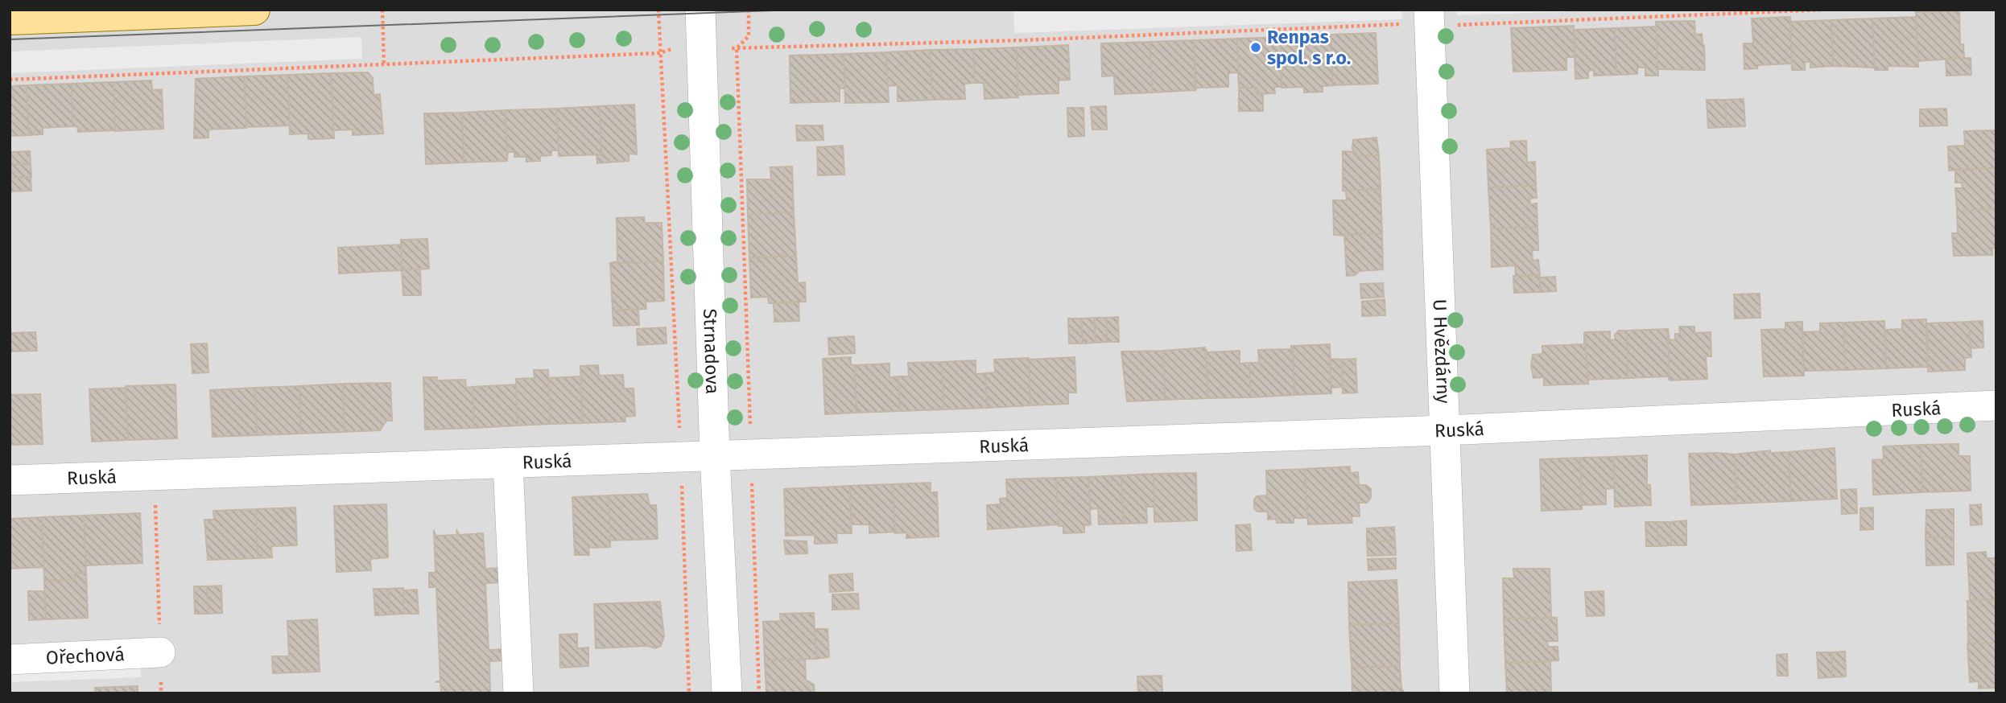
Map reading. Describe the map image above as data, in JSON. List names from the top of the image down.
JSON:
{
  "streets": {
    "street": [
      "Strnadova",
      "U Hvězdárny",
      "Ruská",
      "Ořechová"
    ]
  },
  "crossings": [
    ["Strnadova", "Ruská"],
    ["U Hvězdárny", "Ruská"]
  ],
  "places": ["Renpas spol. s r.o."]
}
